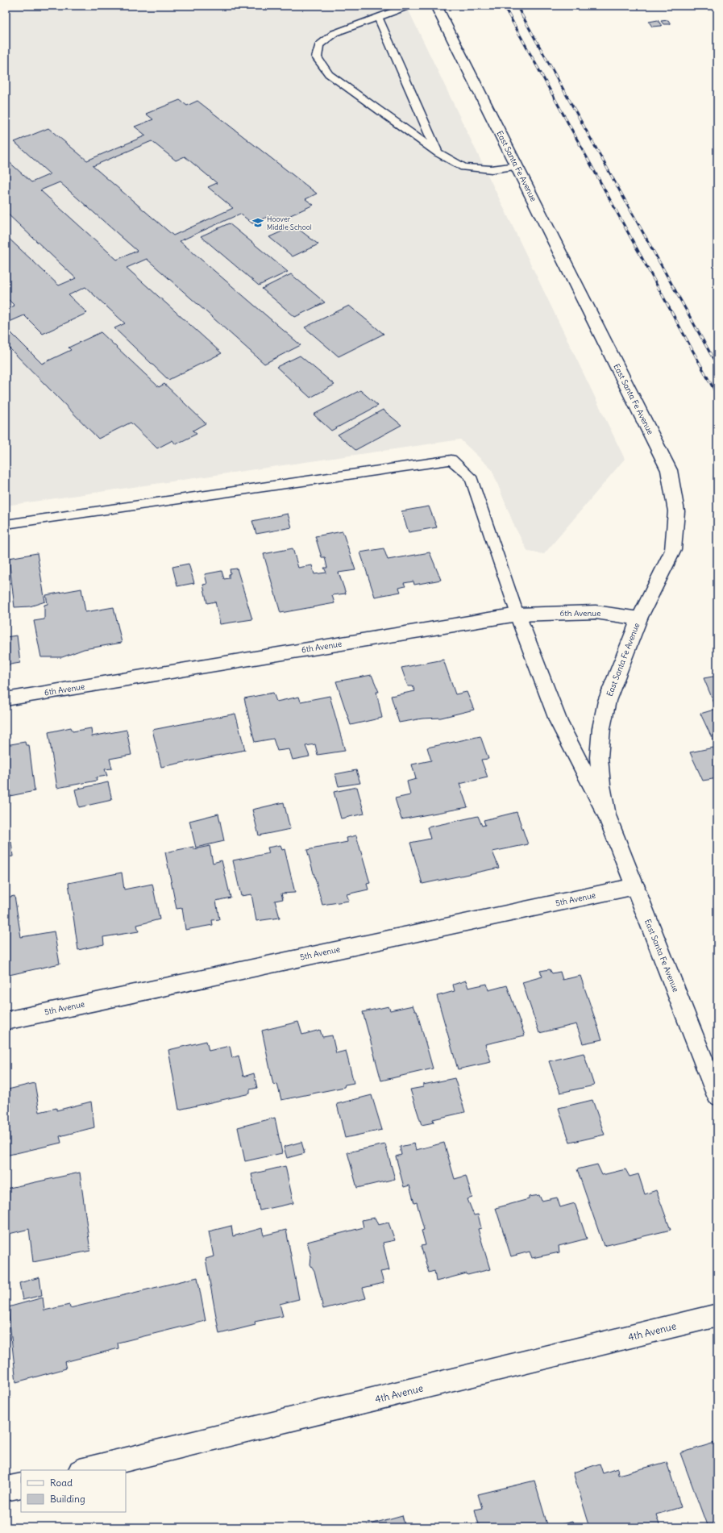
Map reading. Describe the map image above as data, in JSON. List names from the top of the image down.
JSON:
{
  "streets": {
    "street": [
      "East Santa Fe Avenue",
      "6th Avenue",
      "5th Avenue",
      "4th Avenue"
    ]
  },
  "crossings": [
    ["East Santa Fe Avenue", "6th Avenue"],
    ["East Santa Fe Avenue", "5th Avenue"]
  ],
  "places": {
    "school or university": ["Hoover Middle School"]
  },
  "legend": ["Road", "Building"]
}
